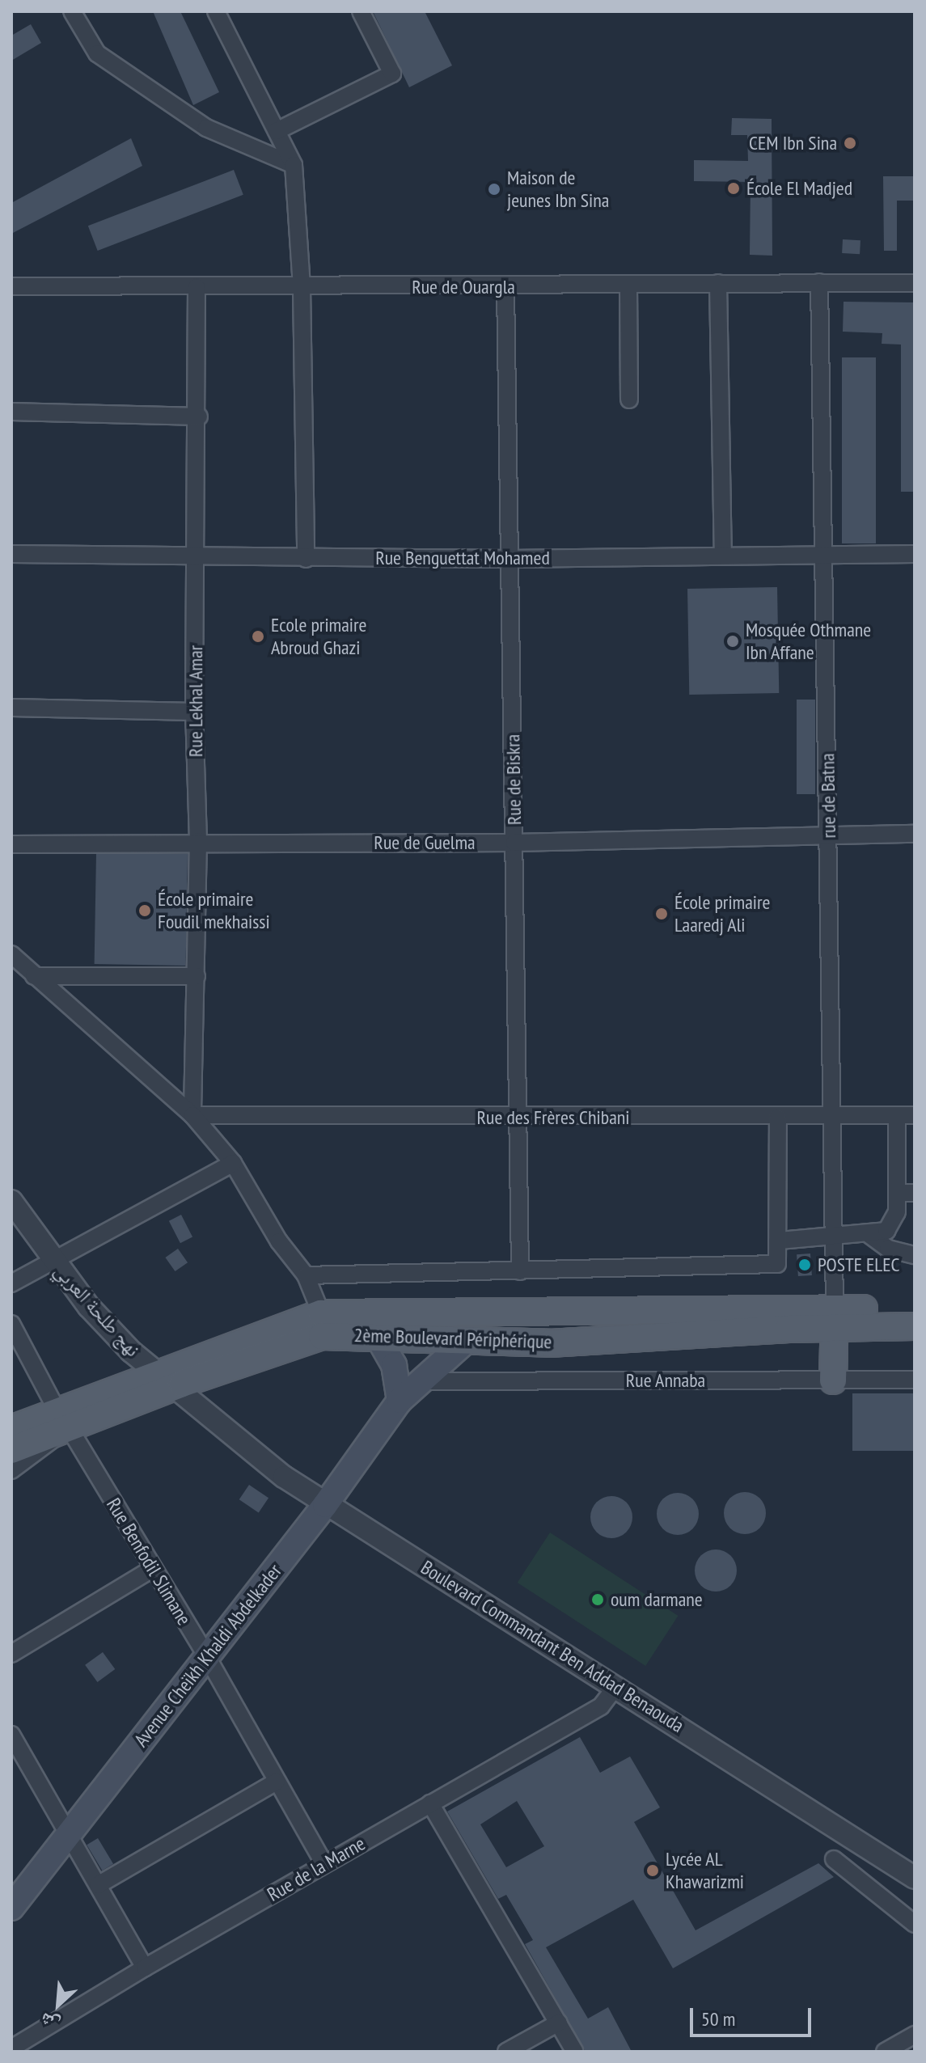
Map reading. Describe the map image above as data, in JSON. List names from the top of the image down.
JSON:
{
  "streets": {
    "main road": ["2ème Boulevard Périphérique", "Avenue Cheïkh Khaldi Abdelkader"],
    "street": [
      "Rue de Ouargla",
      "Rue Benguettat Mohamed",
      "Rue Lekhal Amar",
      "Rue de Biskra",
      "rue de Batna",
      "Rue de Guelma",
      "Rue des Frères Chibani",
      "نهج طلحة العربي",
      "Rue Annaba",
      "Rue Benfodil Slimane",
      "Boulevard Commandant Ben Addad Benaouda",
      "Rue de la Marne"
    ]
  },
  "crossings": [
    ["Rue de Ouargla", "Rue Lekhal Amar"],
    ["Rue de Ouargla", "Rue de Biskra"],
    ["Rue de Ouargla", "rue de Batna"],
    ["Rue Benguettat Mohamed", "Rue Lekhal Amar"],
    ["Rue Benguettat Mohamed", "Rue de Biskra"],
    ["Rue Benguettat Mohamed", "rue de Batna"],
    ["Rue Lekhal Amar", "Rue de Guelma"],
    ["Rue Lekhal Amar", "Rue des Frères Chibani"],
    ["Rue de Biskra", "Rue de Guelma"],
    ["Rue de Biskra", "Rue des Frères Chibani"],
    ["rue de Batna", "Rue de Guelma"],
    ["rue de Batna", "Rue des Frères Chibani"],
    ["rue de Batna", "2ème Boulevard Périphérique"],
    ["نهج طلحة العربي", "2ème Boulevard Périphérique"],
    ["نهج طلحة العربي", "Boulevard Commandant Ben Addad Benaouda"],
    ["2ème Boulevard Périphérique", "Rue Benfodil Slimane"],
    ["2ème Boulevard Périphérique", "Avenue Cheïkh Khaldi Abdelkader"],
    ["Rue Annaba", "Avenue Cheïkh Khaldi Abdelkader"],
    ["Rue Benfodil Slimane", "Avenue Cheïkh Khaldi Abdelkader"],
    ["Rue Benfodil Slimane", "Rue de la Marne"],
    ["Boulevard Commandant Ben Addad Benaouda", "Avenue Cheïkh Khaldi Abdelkader"],
    ["Boulevard Commandant Ben Addad Benaouda", "Rue de la Marne"]
  ],
  "places": [
    "CEM Ibn Sina",
    "École El Madjed",
    "Maison de jeunes Ibn Sina",
    "Ecole primaire Abroud Ghazi",
    "Mosquée Othmane Ibn Affane",
    "École primaire Foudil mekhaissi",
    "École primaire Laaredj Ali",
    "POSTE ELEC",
    "oum darmane",
    "Lycée AL Khawarizmi"
  ],
  "scale_bar": "50 m",
  "north": "bottom left"
}
